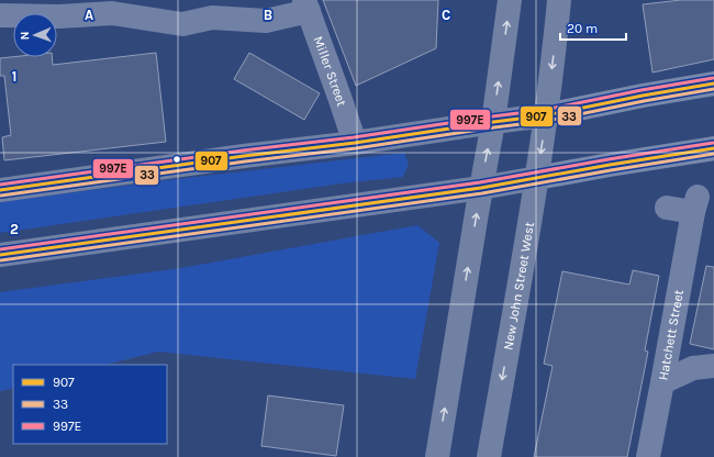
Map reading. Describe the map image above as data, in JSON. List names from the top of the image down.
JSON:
{
  "streets": {
    "highway": ["New John Street West"],
    "street": ["Miller Street", "Hatchett Street"]
  },
  "lines": ["transit line 997E", "transit line 907", "transit line 33"],
  "legend": ["907", "33", "997E"],
  "scale_bar": "20 m",
  "north": "left",
  "grid": {
    "columns": ["A", "B", "C"],
    "rows": ["1", "2"]
  }
}
